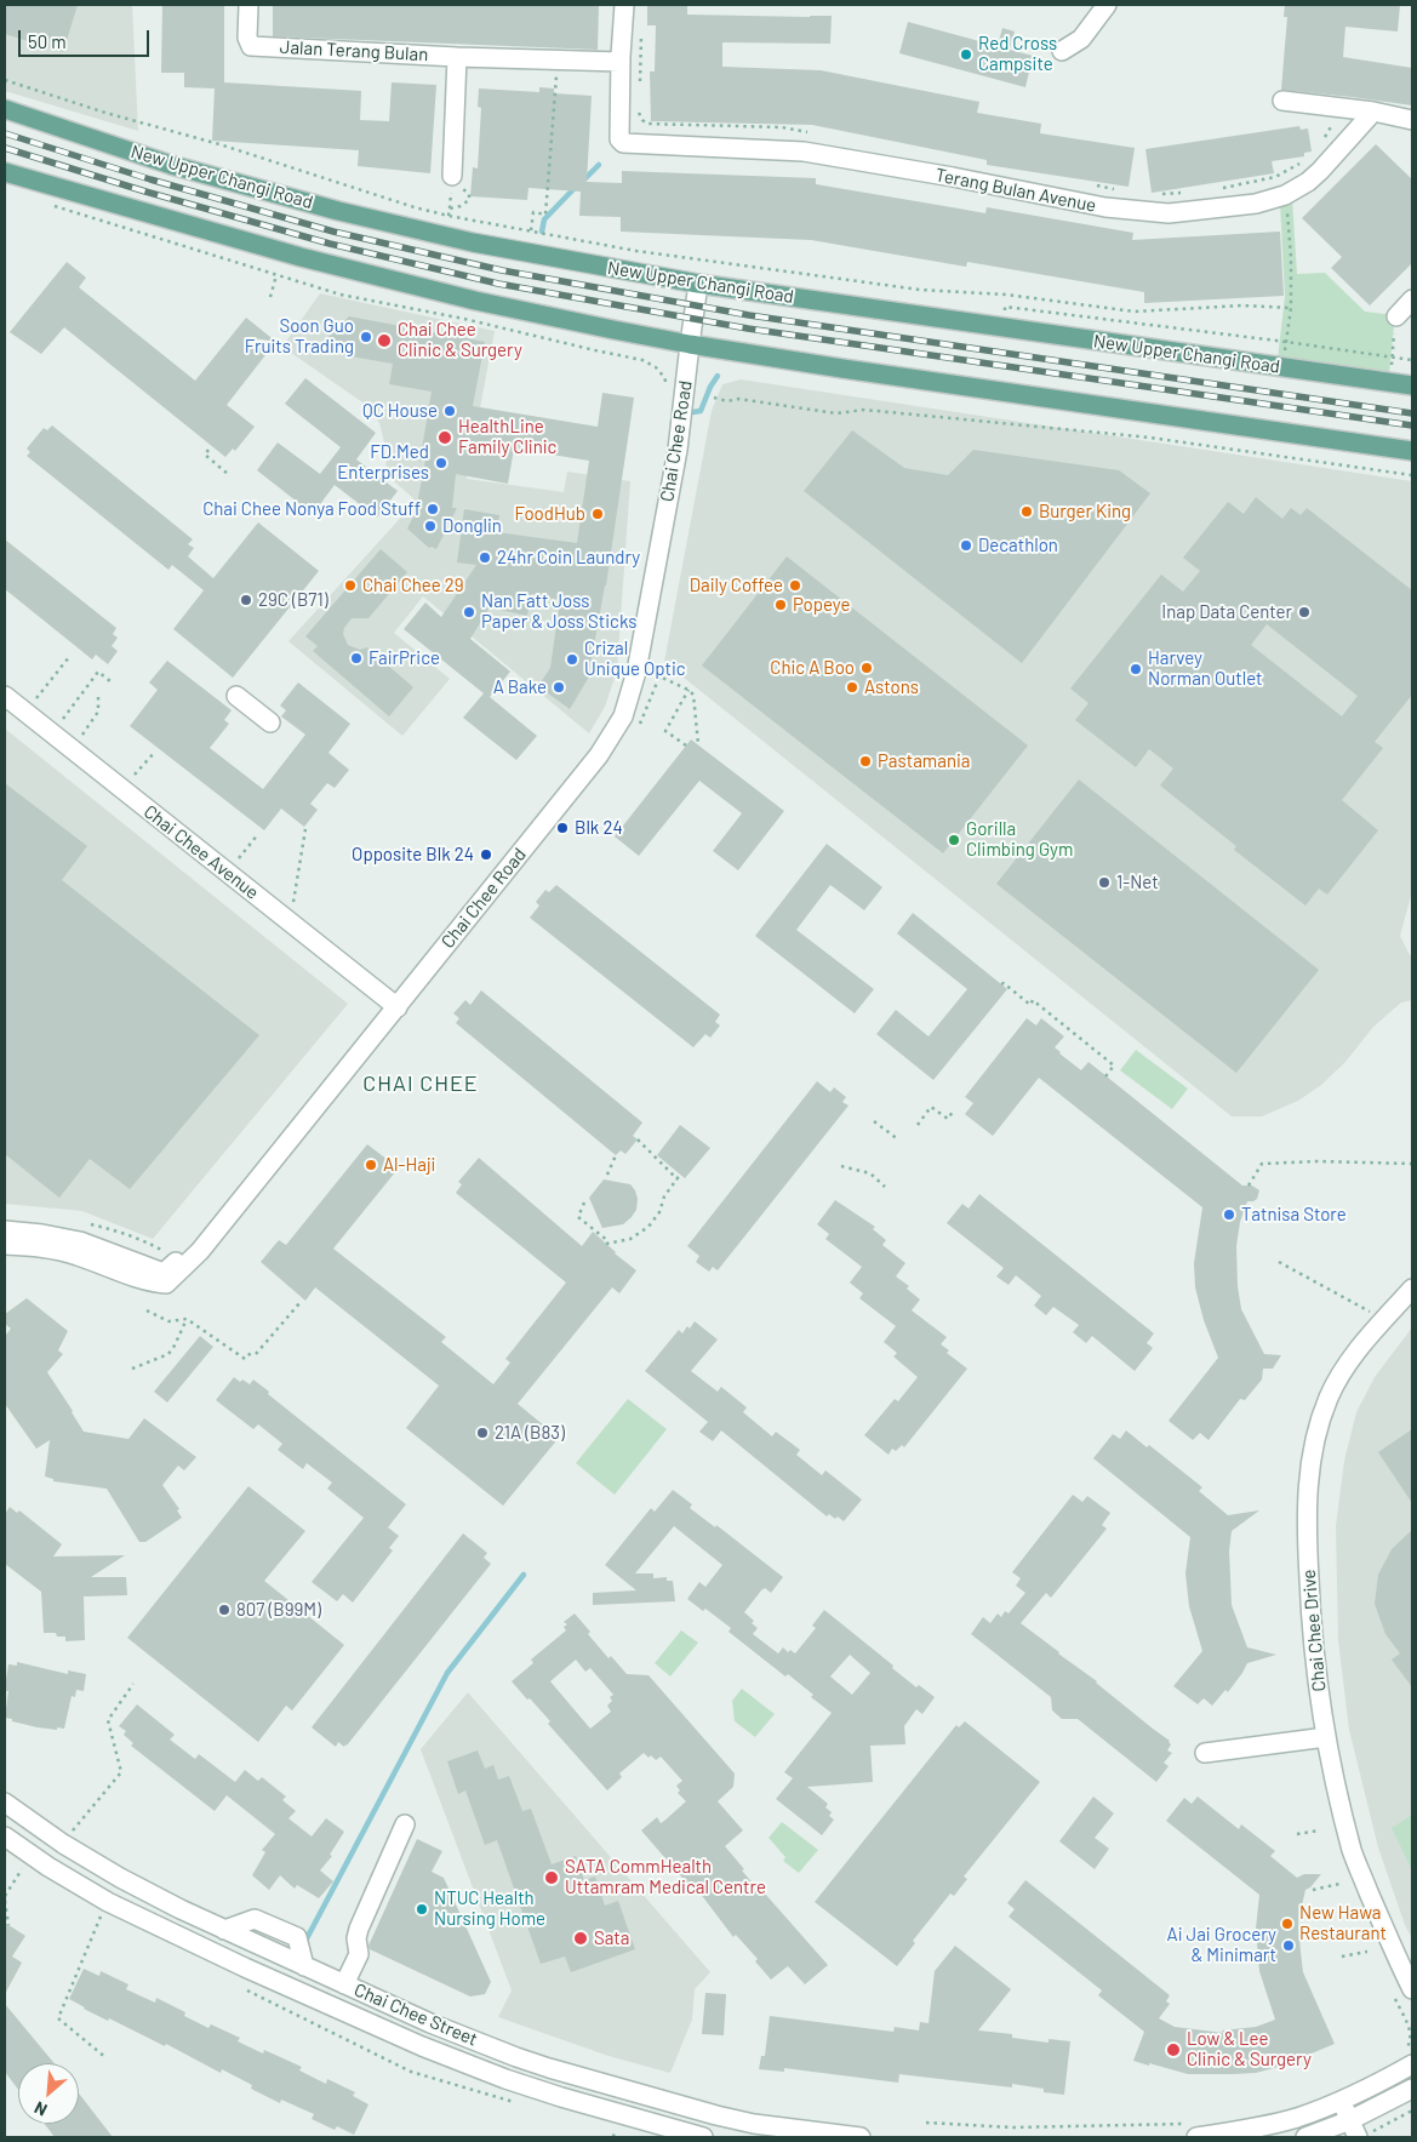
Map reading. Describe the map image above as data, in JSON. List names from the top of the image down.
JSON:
{
  "streets": {
    "main road": ["New Upper Changi Road"],
    "street": [
      "Jalan Terang Bulan",
      "Terang Bulan Avenue",
      "Chai Chee Road",
      "Chai Chee Avenue",
      "Chai Chee Drive",
      "Chai Chee Street"
    ]
  },
  "crossings": [
    ["Jalan Terang Bulan", "Terang Bulan Avenue"],
    ["New Upper Changi Road", "Chai Chee Road"],
    ["Chai Chee Road", "Chai Chee Avenue"]
  ],
  "districts": ["CHAI CHEE"],
  "places": [
    "Red Cross Campsite",
    "Soon Guo Fruits Trading",
    "Chai Chee Clinic & Surgery",
    "QC House",
    "HealthLine Family Clinic",
    "FD.Med Enterprises",
    "Chai Chee Nonya Food Stuff",
    "Burger King",
    "FoodHub",
    "Donglin",
    "Decathlon",
    "24hr Coin Laundry",
    "Chai Chee 29",
    "Daily Coffee",
    "29C (B71)",
    "Popeye",
    "Nan Fatt Joss Paper & Joss Sticks",
    "Inap Data Center",
    "FairPrice",
    "Crizal Unique Optic",
    "Chic A Boo",
    "Harvey Norman Outlet",
    "A Bake",
    "Astons",
    "Pastamania",
    "Blk 24",
    "Gorilla Climbing Gym",
    "Opposite Blk 24",
    "1-Net",
    "Al-Haji",
    "Tatnisa Store",
    "21A (B83)",
    "807 (B99M)",
    "SATA CommHealth Uttamram Medical Centre",
    "NTUC Health Nursing Home",
    "New Hawa Restaurant",
    "Sata",
    "Ai Jai Grocery & Minimart",
    "Low & Lee Clinic & Surgery"
  ],
  "scale_bar": "50 m",
  "north": "bottom left"
}
